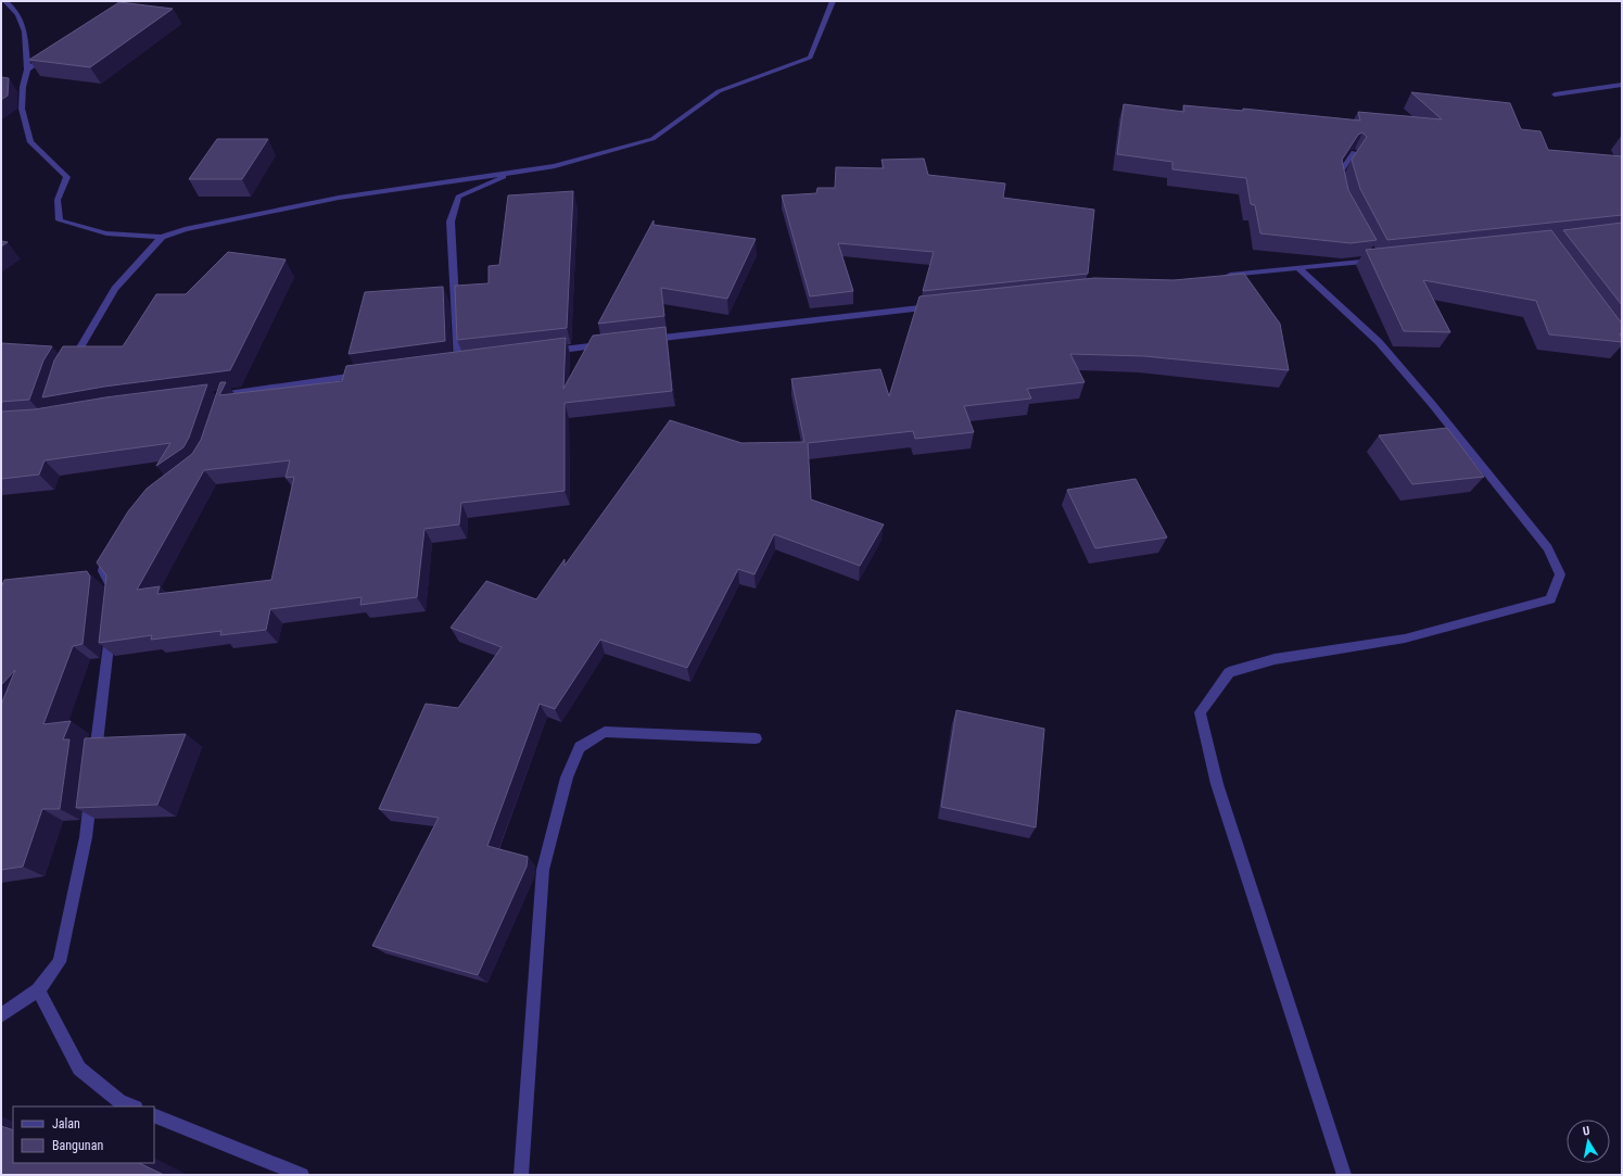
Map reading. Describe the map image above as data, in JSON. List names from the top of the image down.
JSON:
{
  "legend": ["Jalan", "Bangunan"],
  "north": "top"
}
